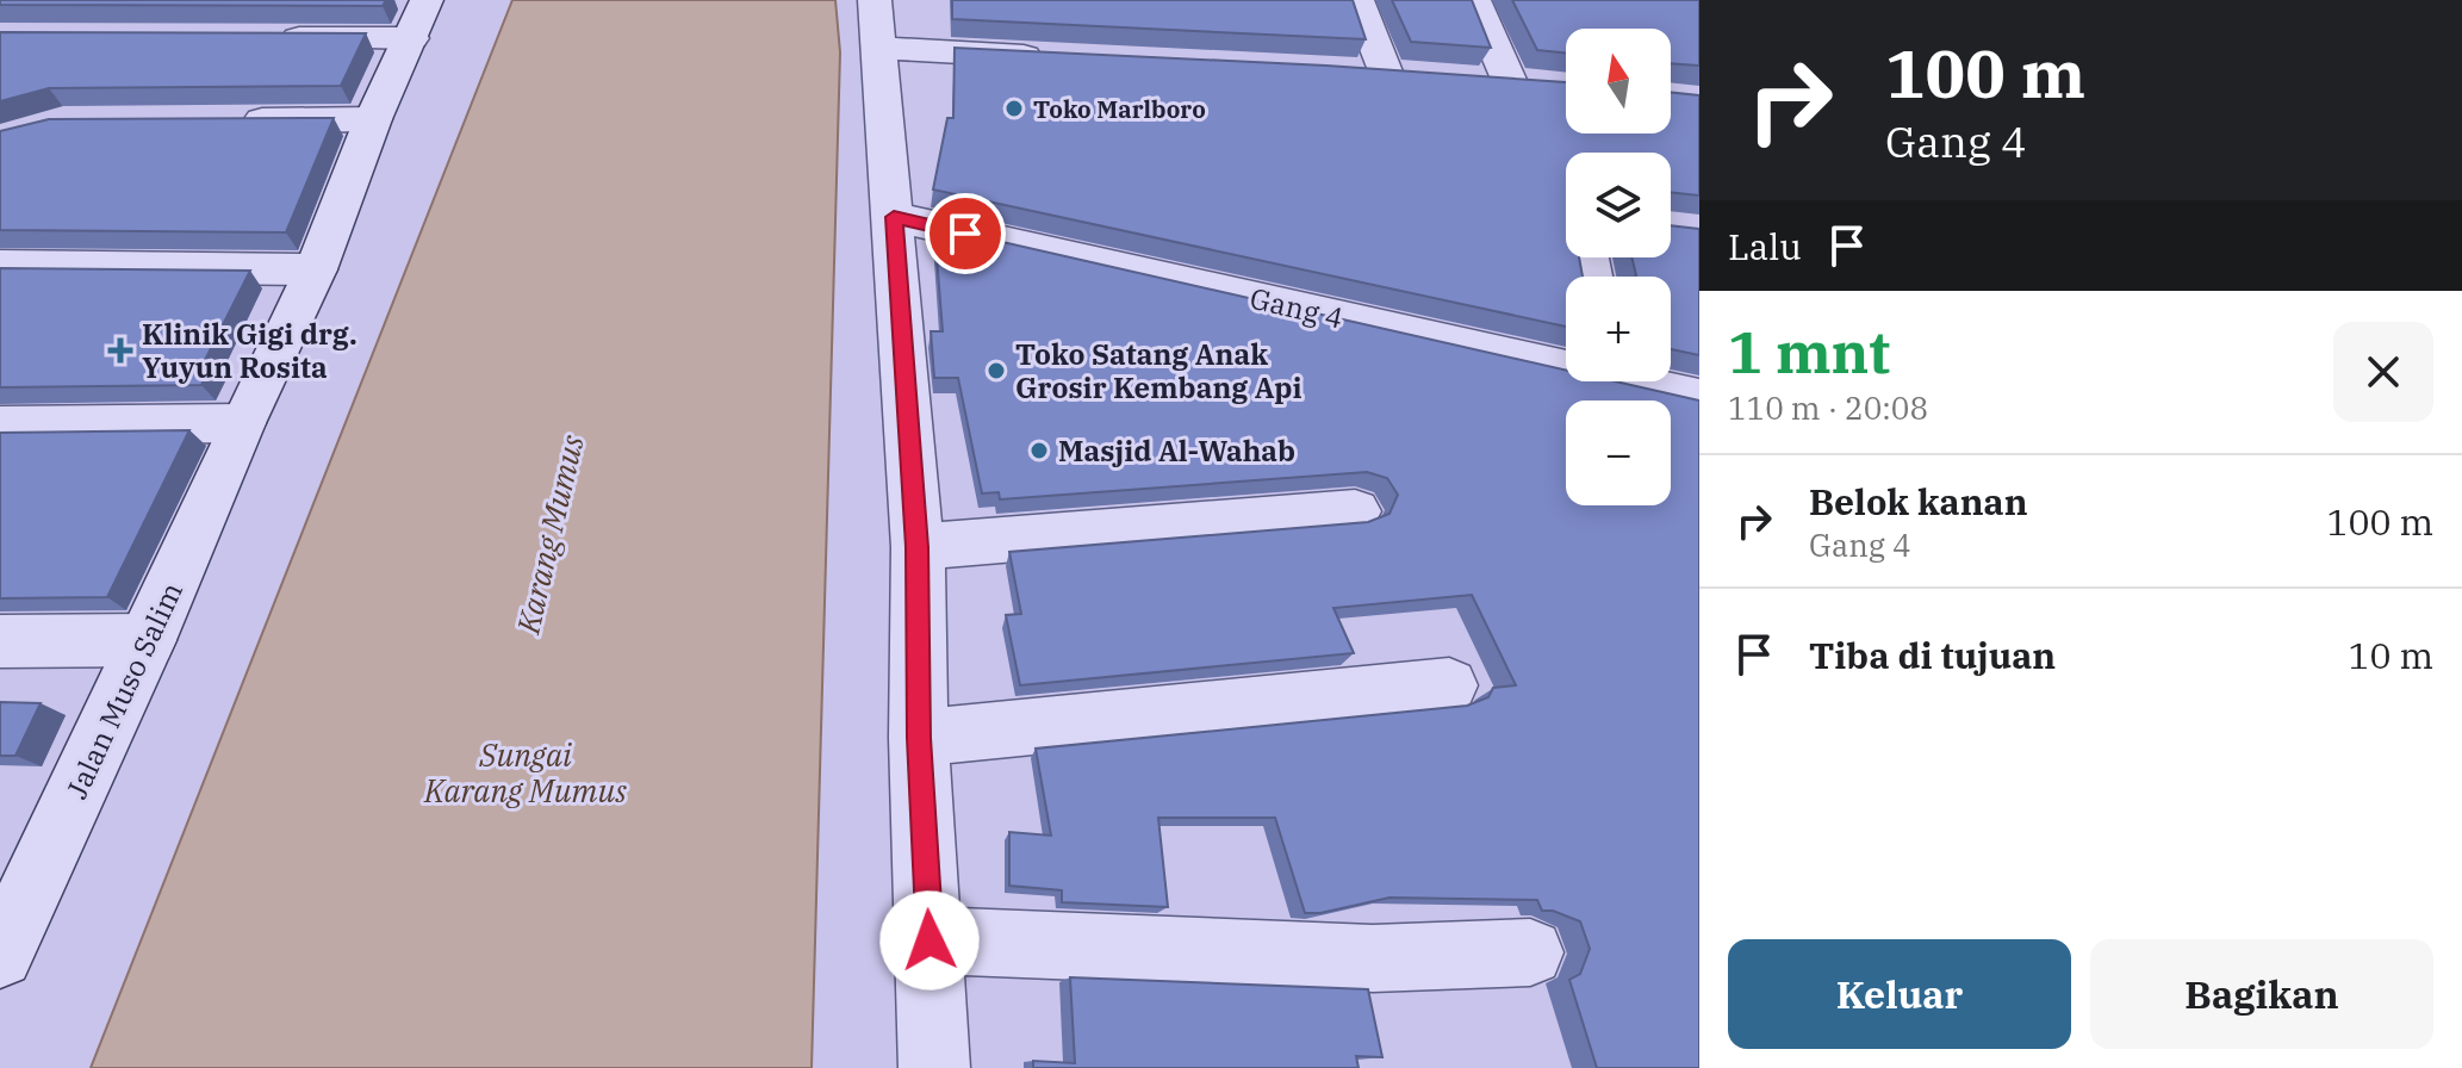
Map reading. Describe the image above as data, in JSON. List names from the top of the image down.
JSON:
{
  "streets": {
    "street": ["Gang 4", "Jalan Muso Salim"]
  },
  "water": ["Karang Mumus", "Sungai Karang Mumus"],
  "places": {
    "other": ["Toko Marlboro", "Toko Satang Anak Grosir Kembang Api", "Masjid Al-Wahab"],
    "health": ["Klinik Gigi drg. Yuyun Rosita"]
  },
  "north": "top",
  "page": {
    "turn": ["100 m", "Gang 4"],
    "map_buttons": ["+", "−"],
    "then": "Lalu",
    "heading": ["1 mnt", "110 m · 20:08"],
    "list": [
      {
        "name": "Belok kanan",
        "note": "Gang 4",
        "value": "100 m"
      },
      {
        "name": "Tiba di tujuan",
        "value": "10 m"
      }
    ],
    "buttons": ["Keluar", "Bagikan"]
  }
}
